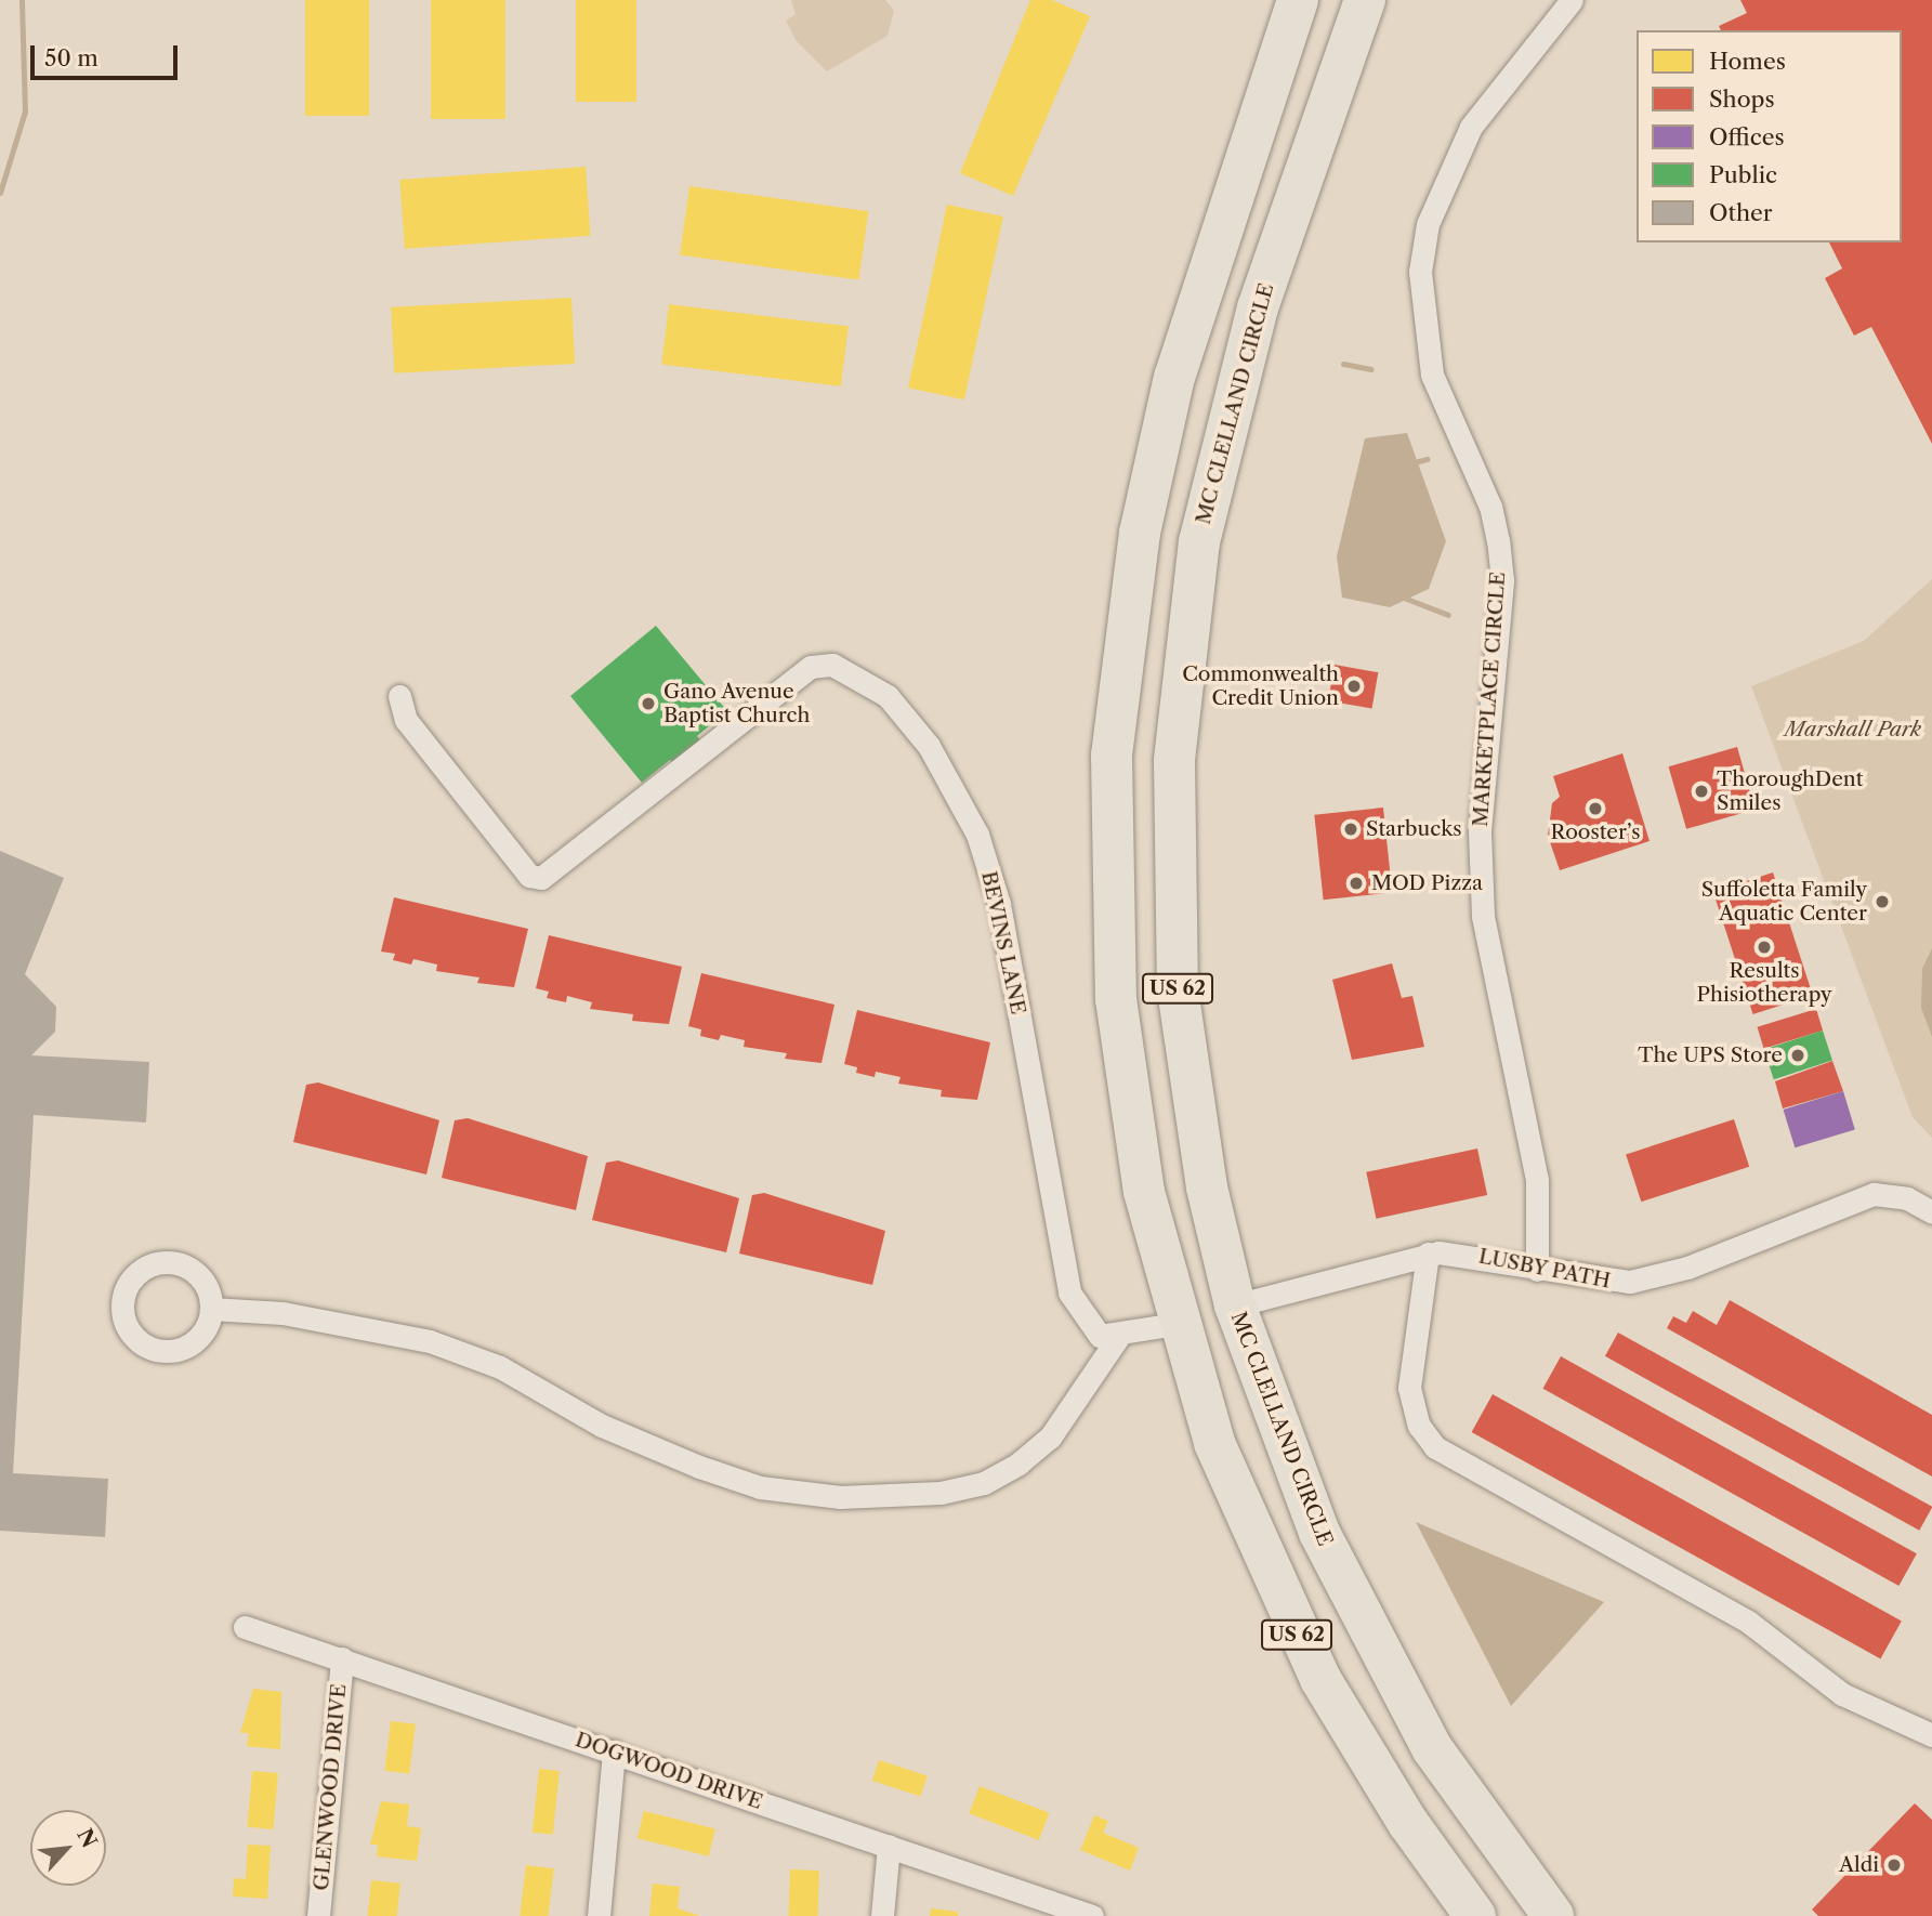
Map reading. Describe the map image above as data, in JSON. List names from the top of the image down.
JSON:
{
  "streets": {
    "highway": ["MC CLELLAND CIRCLE", "US 62"],
    "street": [
      "MARKETPLACE CIRCLE",
      "BEVINS LANE",
      "LUSBY PATH",
      "DOGWOOD DRIVE",
      "GLENWOOD DRIVE"
    ]
  },
  "crossings": [
    ["MC CLELLAND CIRCLE", "LUSBY PATH"],
    ["MARKETPLACE CIRCLE", "LUSBY PATH"],
    ["DOGWOOD DRIVE", "GLENWOOD DRIVE"]
  ],
  "parks": ["Marshall Park"],
  "places": [
    "Commonwealth Credit Union",
    "Gano Avenue Baptist Church",
    "ThoroughDent Smiles",
    "Rooster’s",
    "Starbucks",
    "MOD Pizza",
    "Suffoletta Family Aquatic Center",
    "Results Phisiotherapy",
    "The UPS Store",
    "Aldi"
  ],
  "legend": [
    "Homes",
    "Shops",
    "Offices",
    "Public",
    "Other"
  ],
  "scale_bar": "50 m",
  "north": "top right"
}
